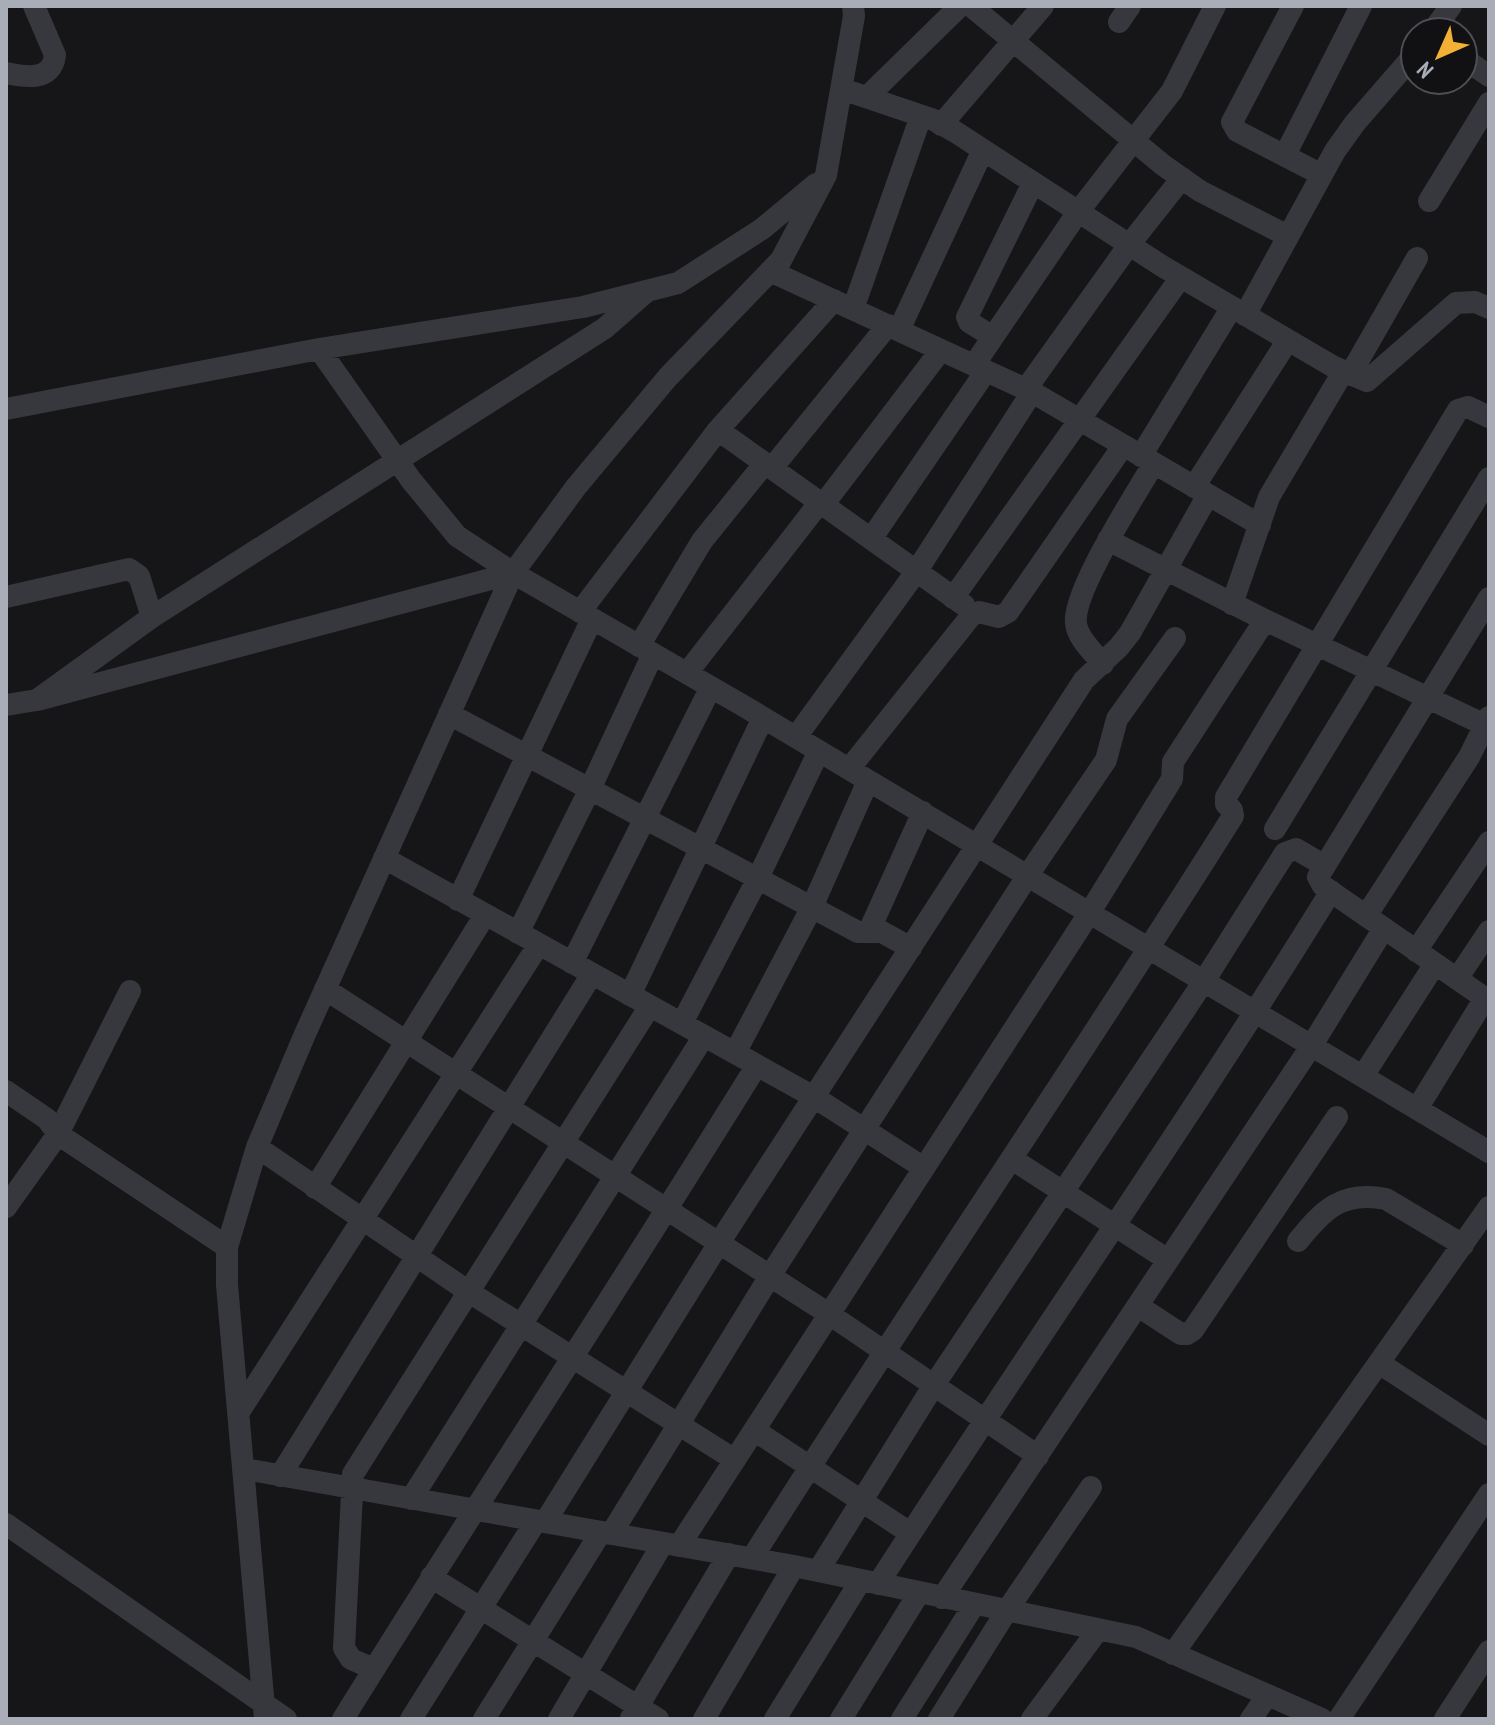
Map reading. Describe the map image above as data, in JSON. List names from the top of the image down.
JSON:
{
  "north": "bottom left"
}
